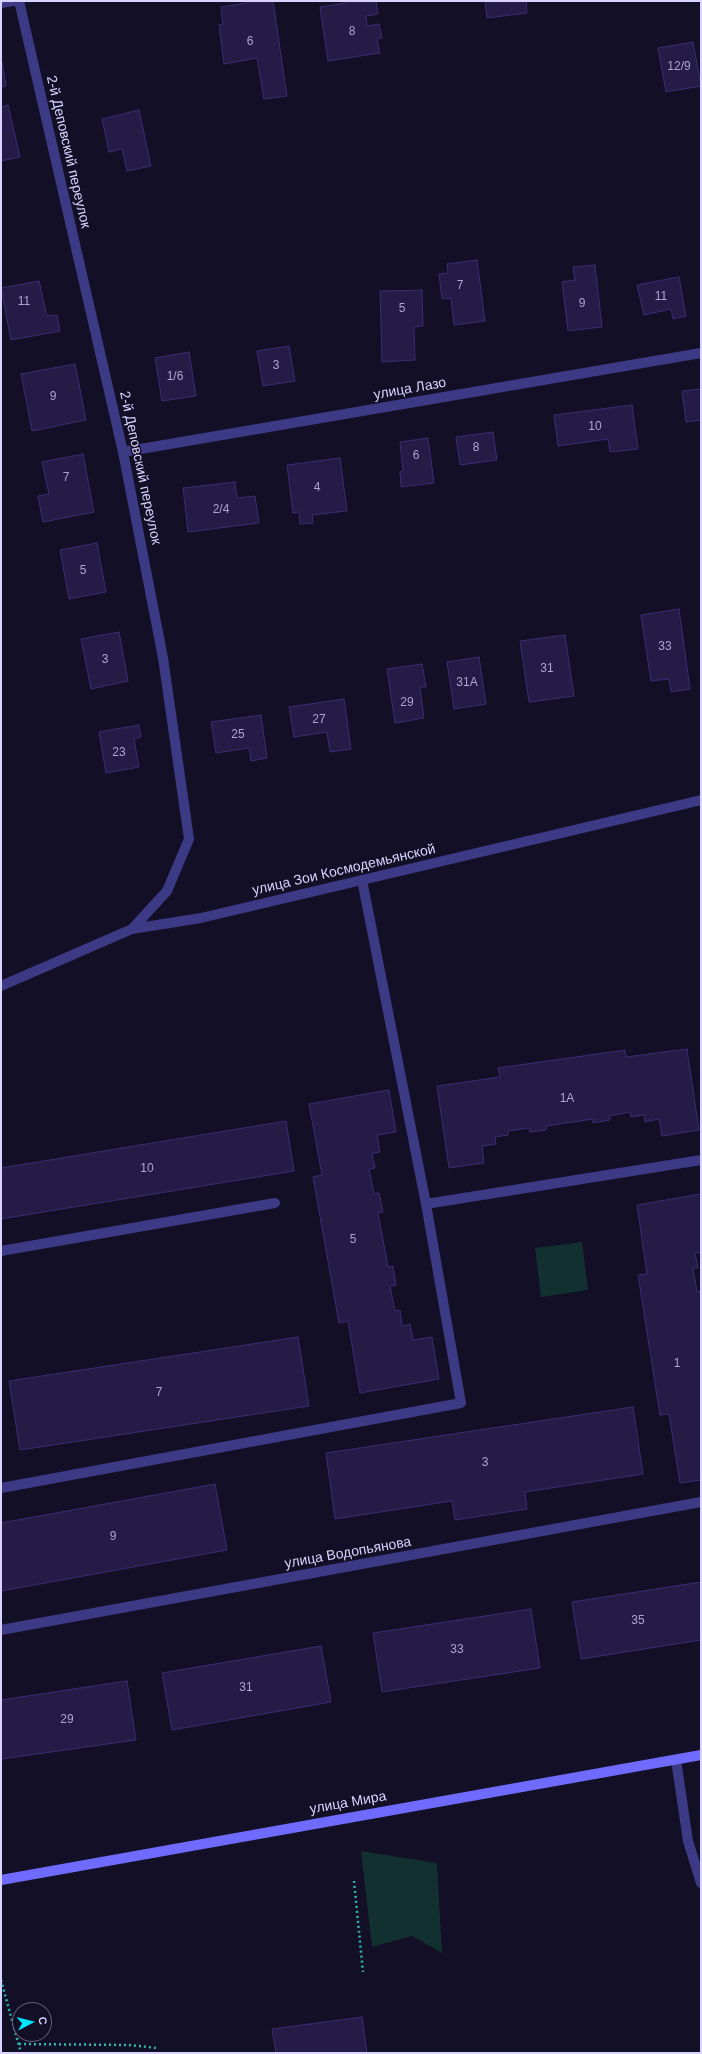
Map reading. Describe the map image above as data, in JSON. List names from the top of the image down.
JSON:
{
  "streets": {
    "main road": ["улица Мира"],
    "street": [
      "2-й Деповский переулок",
      "улица Лазо",
      "улица Зои Космодемьянской",
      "улица Водопьянова"
    ]
  },
  "crossings": [
    ["2-й Деповский переулок", "улица Лазо"],
    ["2-й Деповский переулок", "улица Зои Космодемьянской"]
  ],
  "house_numbers": [
    "8",
    "6",
    "12/9",
    "7",
    "11",
    "11",
    "9",
    "5",
    "3",
    "1/6",
    "9",
    "10",
    "8",
    "6",
    "7",
    "4",
    "2/4",
    "5",
    "33",
    "3",
    "31",
    "31А",
    "29",
    "27",
    "25",
    "23",
    "1А",
    "10",
    "5",
    "1",
    "7",
    "3",
    "9",
    "35",
    "33",
    "31",
    "29"
  ],
  "north": "right"
}
